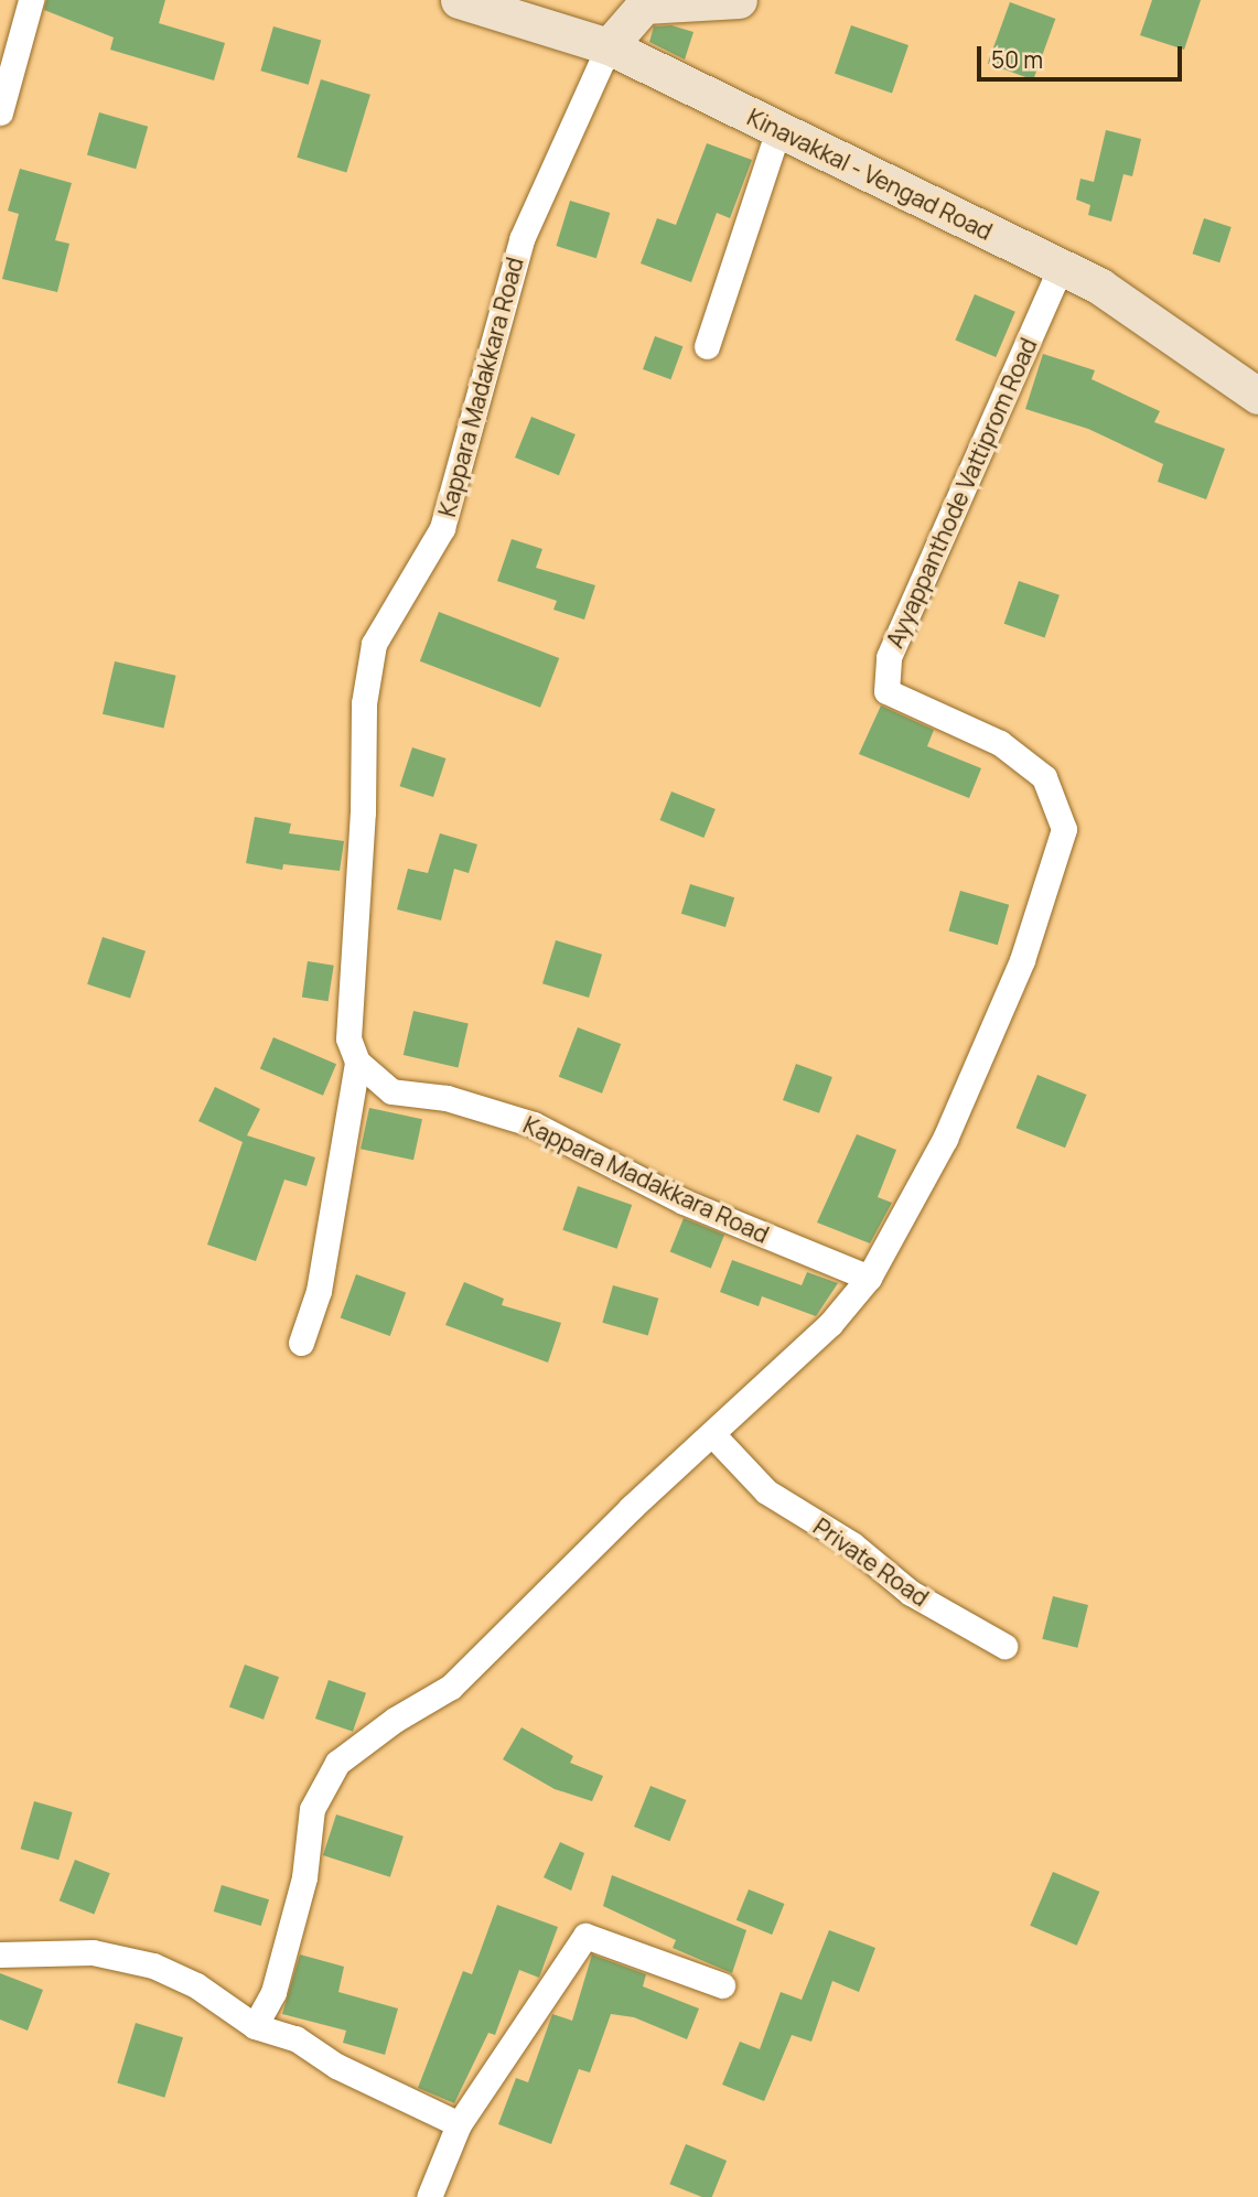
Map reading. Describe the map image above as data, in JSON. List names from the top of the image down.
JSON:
{
  "streets": {
    "main road": ["Kinavakkal - Vengad Road"],
    "street": ["Kappara Madakkara Road", "Ayyappanthode Vattiprom Road", "Private Road"]
  },
  "crossings": [
    ["Kinavakkal - Vengad Road", "Kappara Madakkara Road"],
    ["Kinavakkal - Vengad Road", "Ayyappanthode Vattiprom Road"],
    ["Kappara Madakkara Road", "Ayyappanthode Vattiprom Road"]
  ],
  "scale_bar": "50 m"
}
